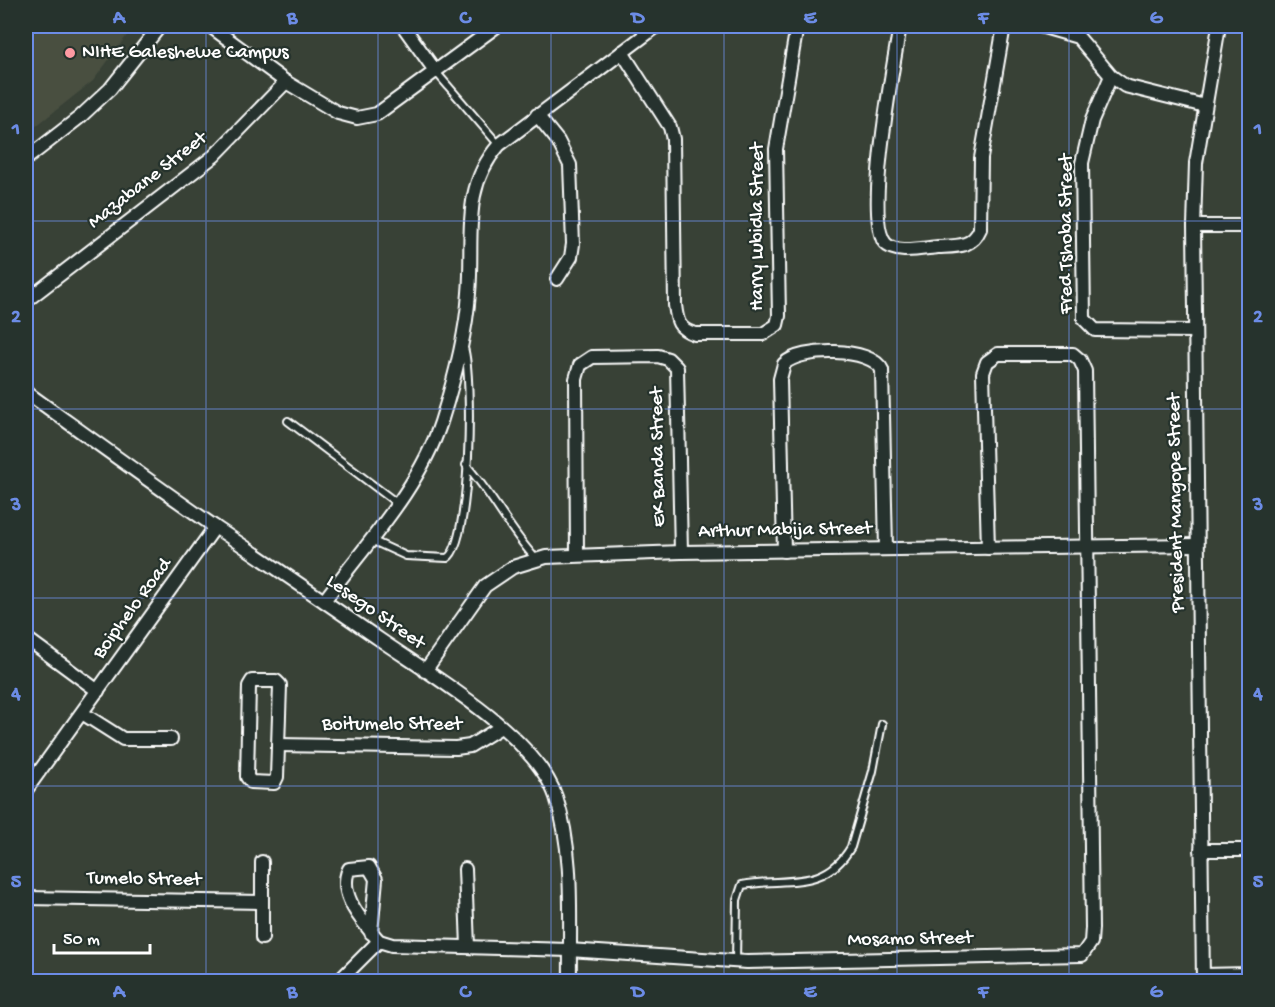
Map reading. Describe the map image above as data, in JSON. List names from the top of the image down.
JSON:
{
  "streets": {
    "street": [
      "Mazabane Street",
      "Harry Lubidla Street",
      "Fred Tshoba Street",
      "EK Banda Street",
      "President Mangope Street",
      "Arthur Mabija Street",
      "Boiphelo Road",
      "Lesego Street",
      "Boitumelo Street",
      "Tumelo Street",
      "Mosamo Street"
    ]
  },
  "crossings": [
    ["Fred Tshoba Street", "President Mangope Street"],
    ["EK Banda Street", "Arthur Mabija Street"],
    ["President Mangope Street", "Arthur Mabija Street"],
    ["Arthur Mabija Street", "Lesego Street"],
    ["Arthur Mabija Street", "Mosamo Street"],
    ["Boiphelo Road", "Lesego Street"],
    ["Lesego Street", "Boitumelo Street"],
    ["Lesego Street", "Mosamo Street"]
  ],
  "places": ["NIHE Galeshewe Campus"],
  "scale_bar": "50 m",
  "grid": {
    "columns": [
      "A",
      "B",
      "C",
      "D",
      "E",
      "F",
      "G"
    ],
    "rows": [
      "1",
      "2",
      "3",
      "4",
      "5"
    ]
  }
}
